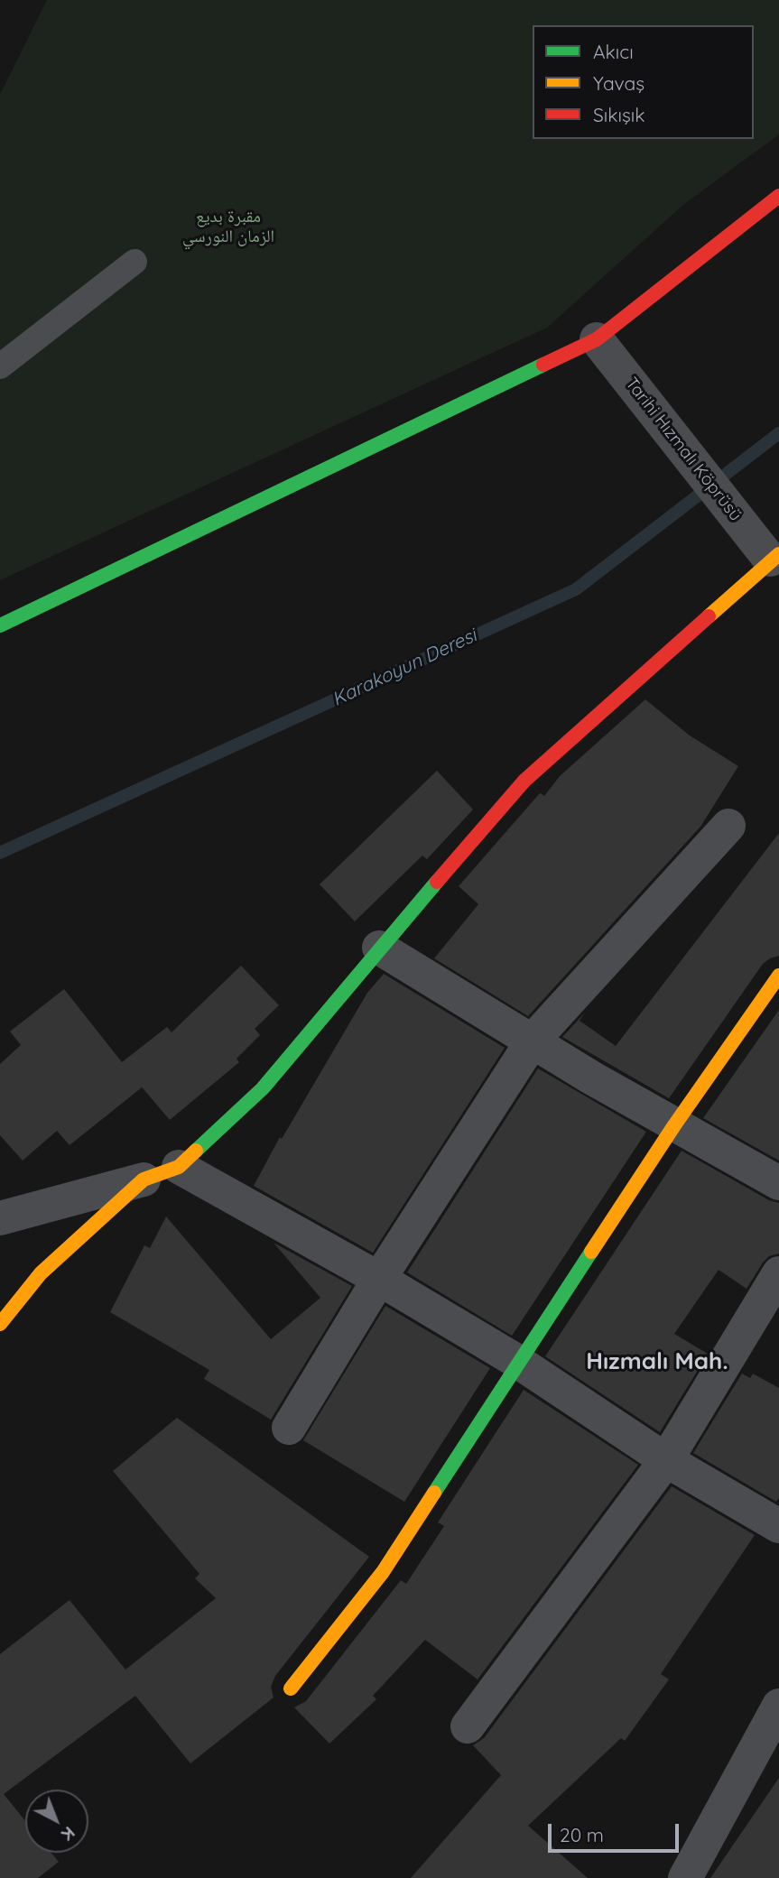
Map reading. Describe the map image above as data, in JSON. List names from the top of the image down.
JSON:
{
  "streets": {
    "street": ["Tarihi Hızmalı Köprüsü"]
  },
  "districts": ["Hızmalı Mah."],
  "water": ["Karakoyun Deresi"],
  "parks": ["مقبرة بديع الزمان النورسي"],
  "legend": ["Akıcı", "Yavaş", "Sıkışık"],
  "scale_bar": "20 m",
  "north": "bottom right"
}
